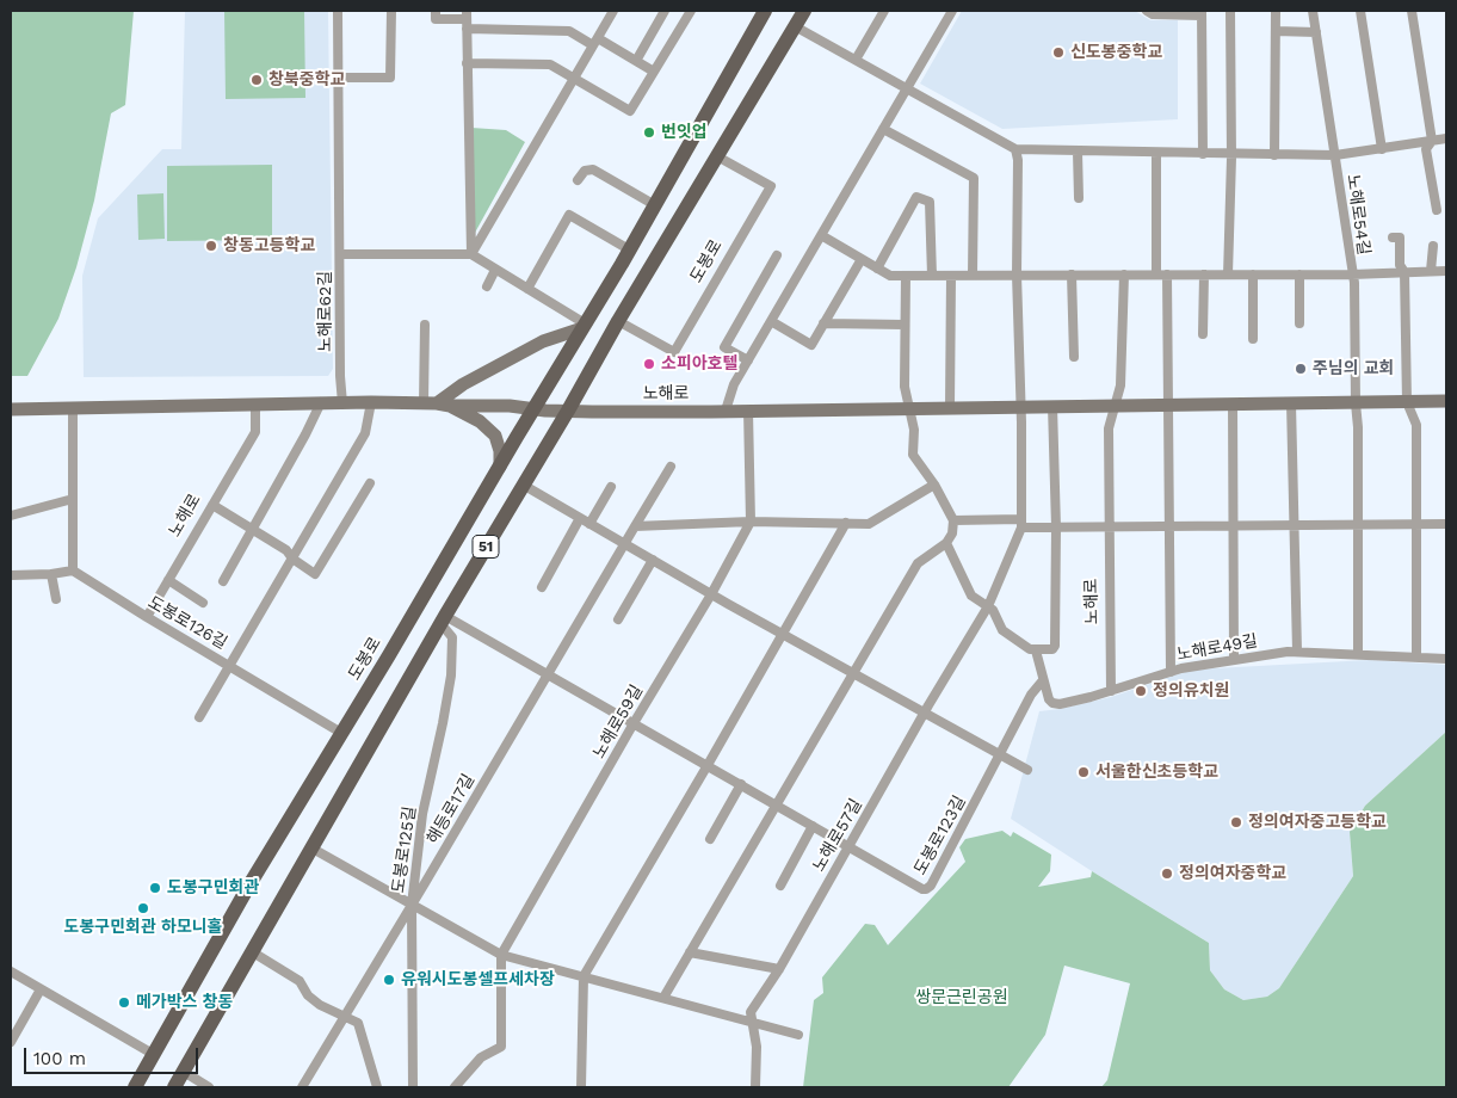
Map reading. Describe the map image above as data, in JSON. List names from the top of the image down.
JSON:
{
  "streets": {
    "main road": ["도봉로", "노해로", "51"],
    "street": [
      "노해로54길",
      "노해로62길",
      "도봉로126길",
      "노해로49길",
      "노해로59길",
      "해등로17길",
      "노해로57길",
      "도봉로123길",
      "도봉로125길"
    ]
  },
  "crossings": [
    ["노해로54길", "노해로"],
    ["노해로54길", "노해로49길"],
    ["도봉로", "노해로"],
    ["도봉로", "51"],
    ["도봉로", "도봉로126길"],
    ["노해로62길", "노해로"],
    ["노해로", "51"],
    ["노해로", "도봉로126길"],
    ["노해로", "노해로49길"],
    ["노해로", "노해로59길"],
    ["노해로", "노해로57길"],
    ["51", "도봉로123길"],
    ["51", "도봉로125길"],
    ["노해로49길", "도봉로123길"],
    ["노해로59길", "도봉로123길"],
    ["해등로17길", "도봉로123길"],
    ["해등로17길", "도봉로125길"],
    ["노해로57길", "도봉로123길"],
    ["도봉로123길", "도봉로125길"]
  ],
  "parks": ["쌍문근린공원"],
  "places": [
    "신도봉중학교",
    "창북중학교",
    "번잇업",
    "창동고등학교",
    "소피아호텔",
    "주님의 교회",
    "정의유치원",
    "서울한신초등학교",
    "정의여자중고등학교",
    "정의여자중학교",
    "도봉구민회관",
    "도봉구민회관 하모니홀",
    "유워시도봉셀프세차장",
    "메가박스 창동"
  ],
  "scale_bar": "100 m"
}
